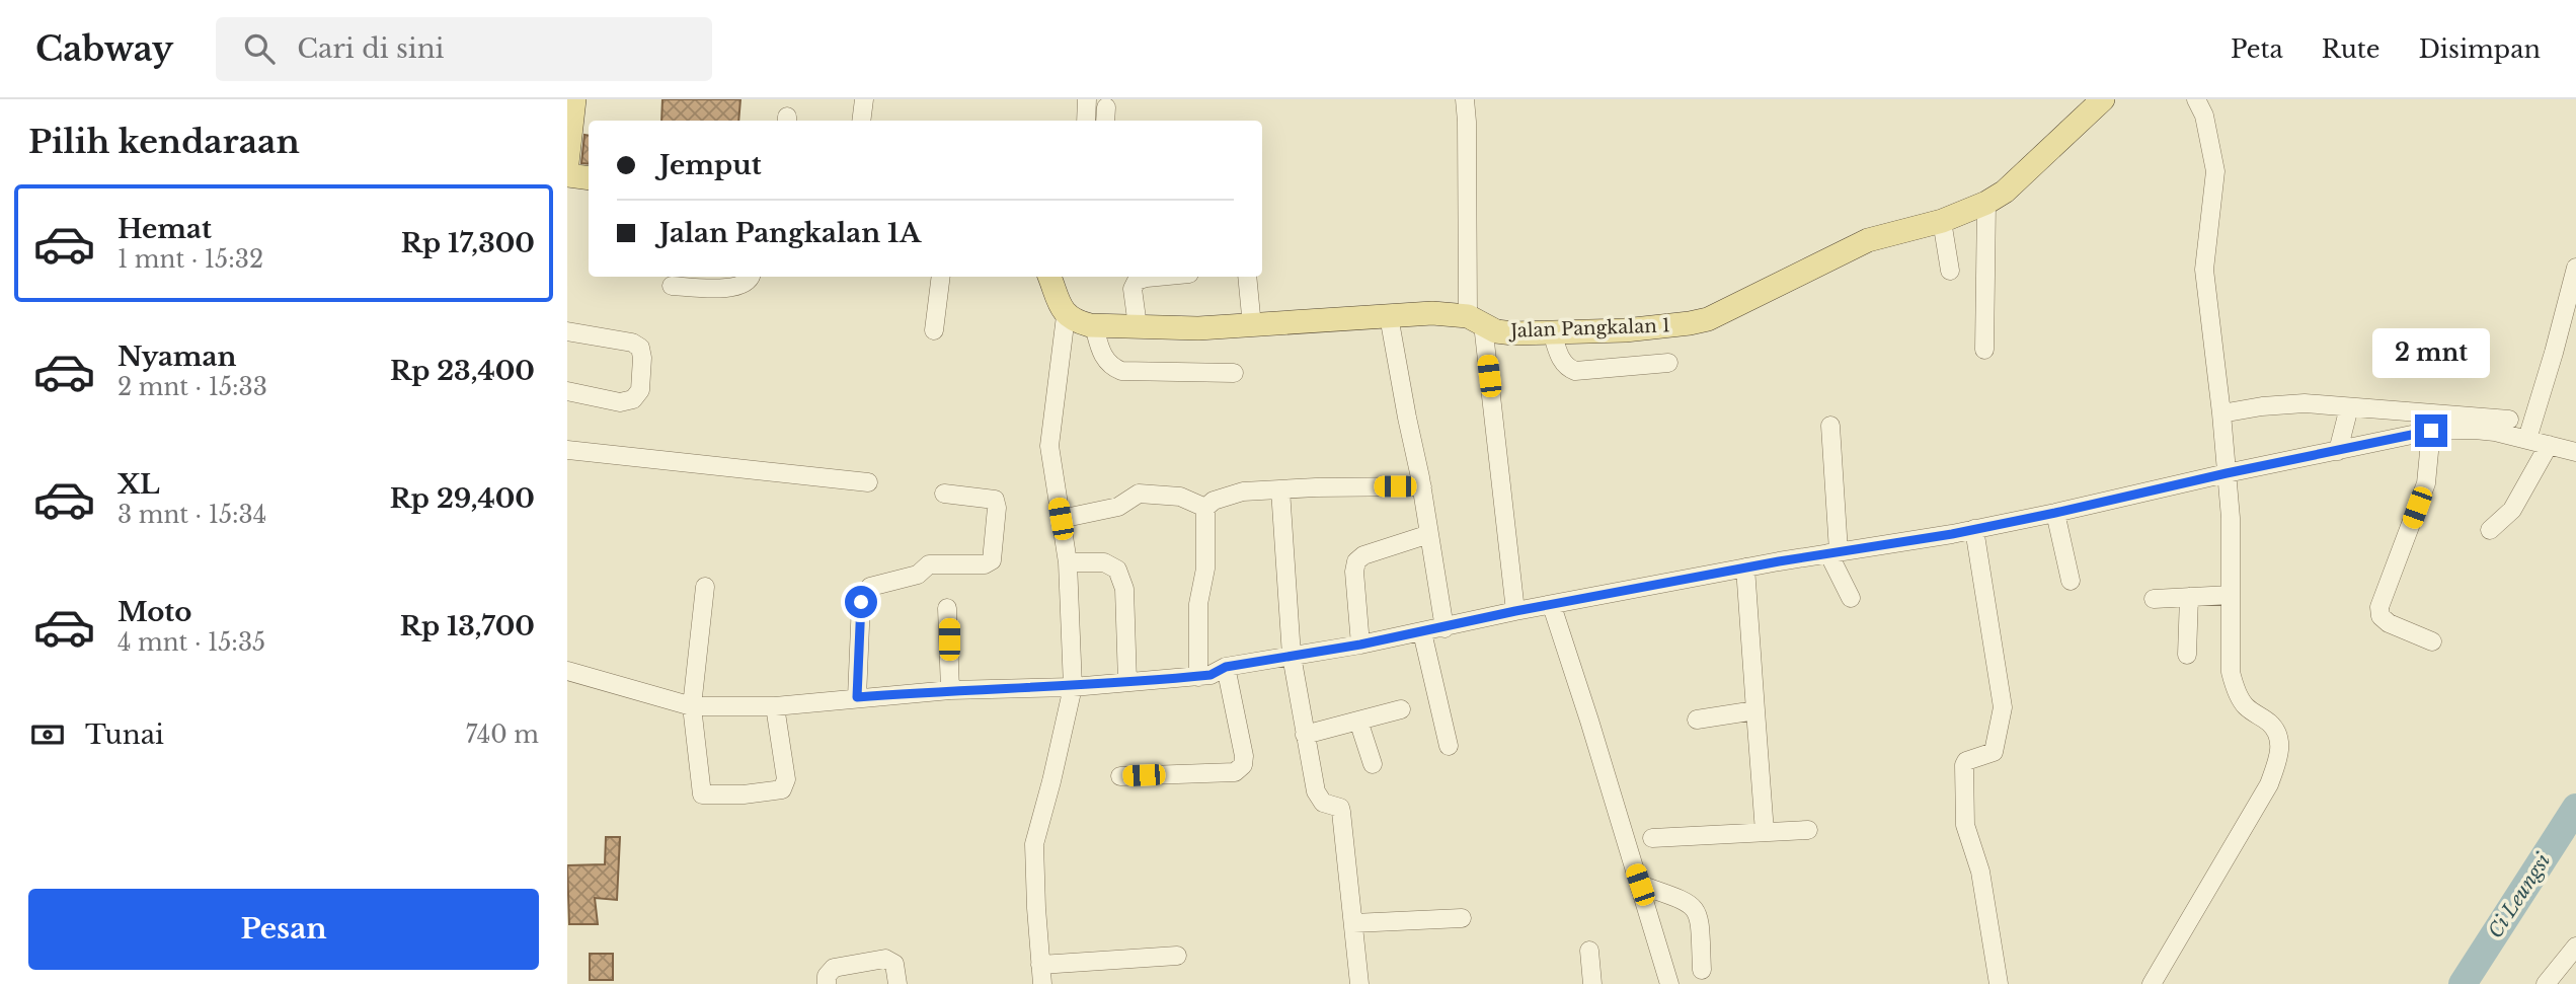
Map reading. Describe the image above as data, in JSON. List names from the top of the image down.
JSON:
{
  "streets": {
    "main road": ["Jalan Pangkalan 1"]
  },
  "water": ["Ci Leungsi"],
  "page": {
    "header": "Cabway",
    "search": "Cari di sini",
    "nav": ["Peta", "Rute", "Disimpan"],
    "heading": "Pilih kendaraan",
    "banner": ["Jemput", "Jalan Pangkalan 1A"],
    "list": [
      {
        "name": "Hemat",
        "note": "1 mnt · 15:32",
        "value": "Rp 17,300"
      },
      {
        "name": "Nyaman",
        "note": "2 mnt · 15:33",
        "value": "Rp 23,400"
      },
      {
        "name": "XL",
        "note": "3 mnt · 15:34",
        "value": "Rp 29,400"
      },
      {
        "name": "Moto",
        "note": "4 mnt · 15:35",
        "value": "Rp 13,700"
      }
    ],
    "bubble": "2 mnt",
    "pay": ["Tunai", "740 m"],
    "buttons": "Pesan"
  }
}
